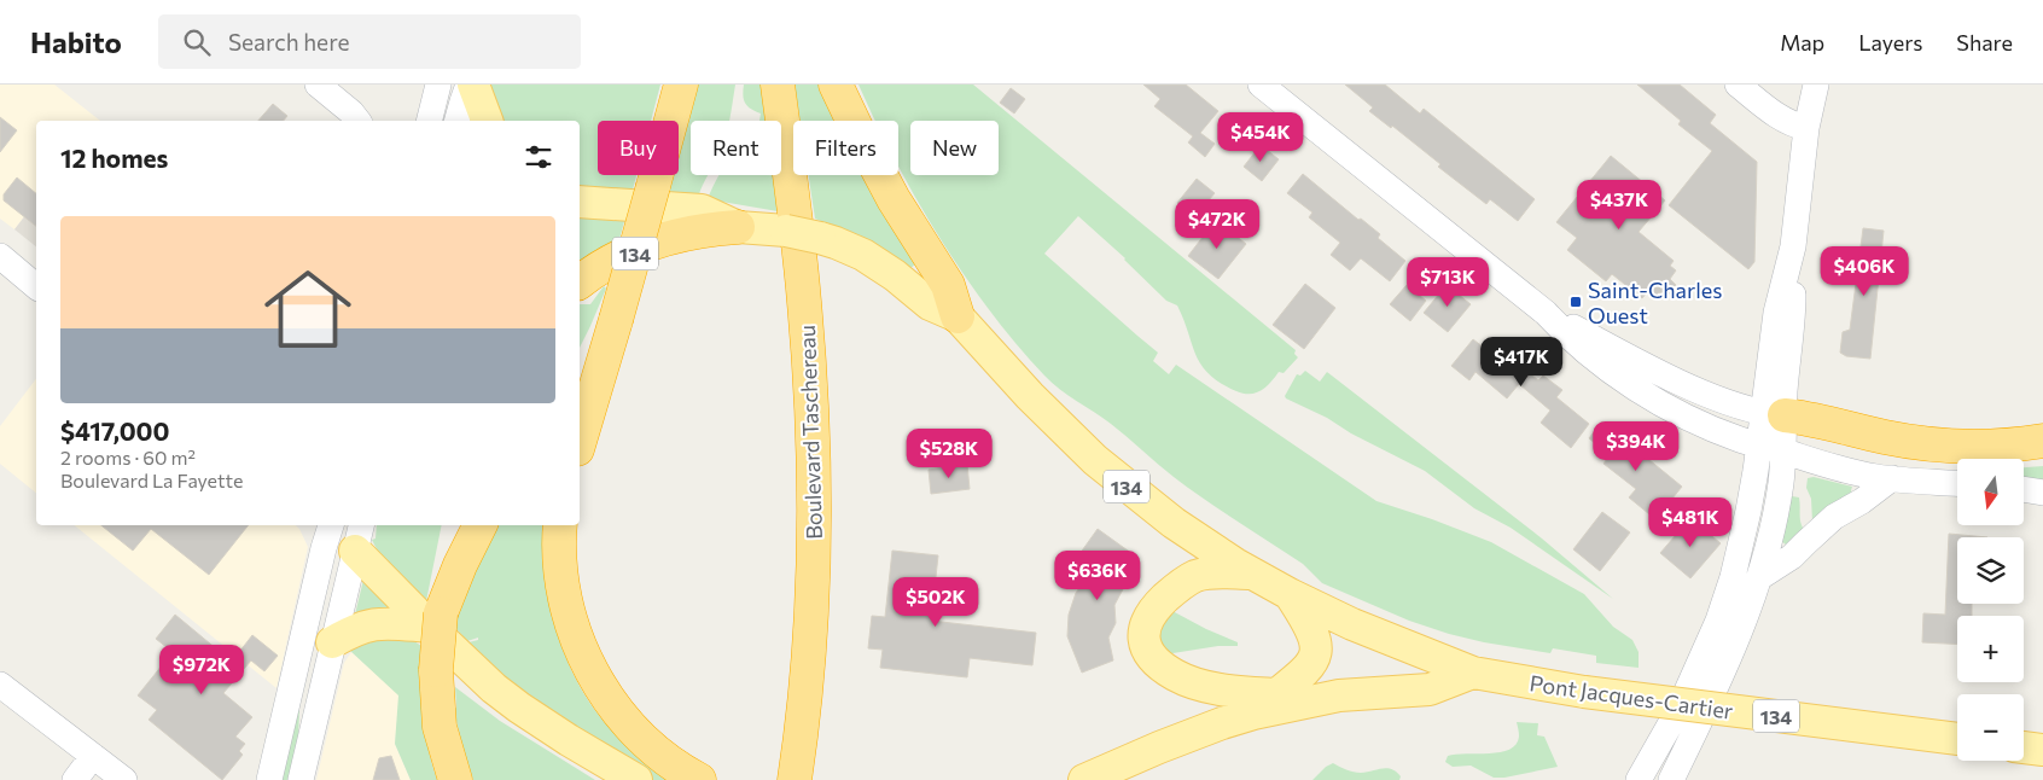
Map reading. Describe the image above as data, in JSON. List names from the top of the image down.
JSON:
{
  "streets": {
    "highway": ["134", "Boulevard Taschereau"],
    "main road": ["Pont Jacques-Cartier"]
  },
  "places": {
    "transit": ["Saint-Charles Ouest"]
  },
  "north": "bottom",
  "page": {
    "header": "Habito",
    "search": "Search here",
    "nav": ["Map", "Layers", "Share"],
    "price": [
      "$454K",
      "$437K",
      "$472K",
      "$406K",
      "$713K",
      "$417K",
      "$394K",
      "$528K",
      "$481K",
      "$636K",
      "$502K",
      "$972K"
    ],
    "chip": [
      "Buy",
      "Rent",
      "Filters",
      "New"
    ],
    "heading": "12 homes",
    "list": [
      {
        "name": "$417,000",
        "note": "2 rooms · 60 m² · Boulevard La Fayette"
      }
    ],
    "map_buttons": ["+", "−"]
  }
}
